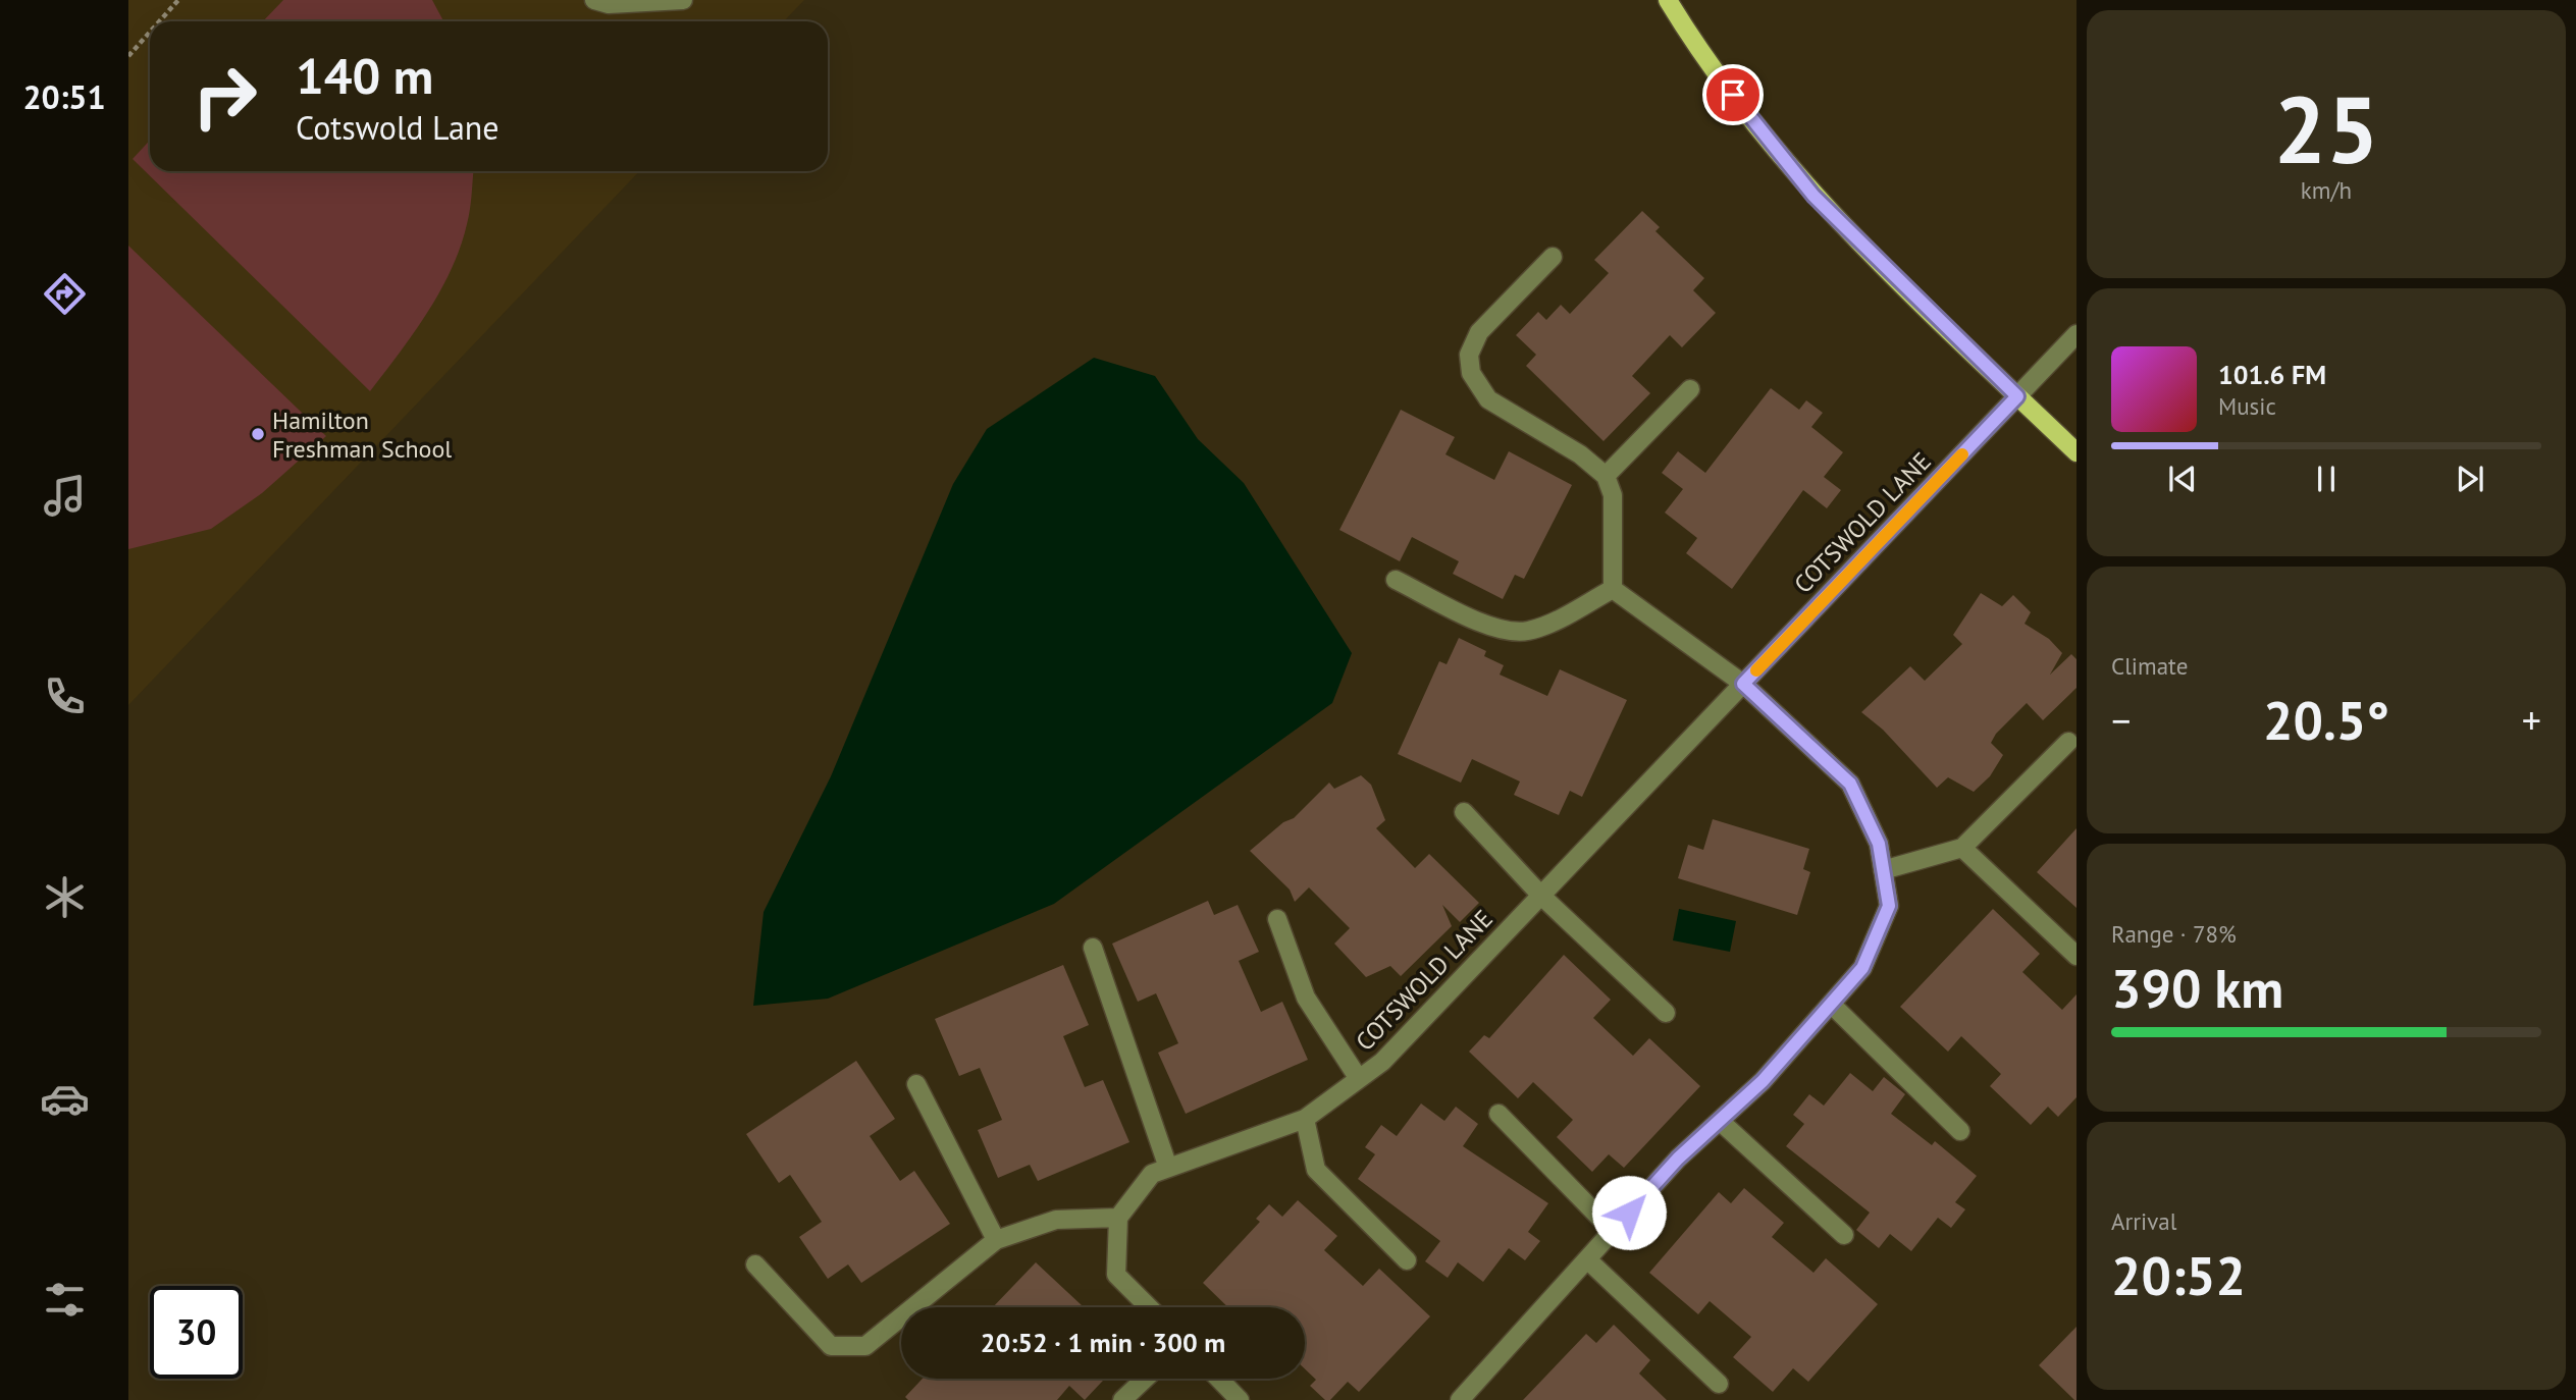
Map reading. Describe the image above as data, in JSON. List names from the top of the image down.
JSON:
{
  "streets": {
    "street": ["COTSWOLD LANE"]
  },
  "places": ["Hamilton Freshman School"],
  "page": {
    "tabs": "20:51",
    "tile": [
      ["25", "km/h"],
      "Climate",
      ["Range · 78%", "390 km"],
      ["Arrival", "20:52"]
    ],
    "turn": ["140 m", "Cotswold Lane"],
    "song": ["101.6 FM", "Music"],
    "heat": ["−", "20.5°", "+"],
    "limit": "30",
    "trip": "20:52 · 1 min · 300 m"
  }
}
